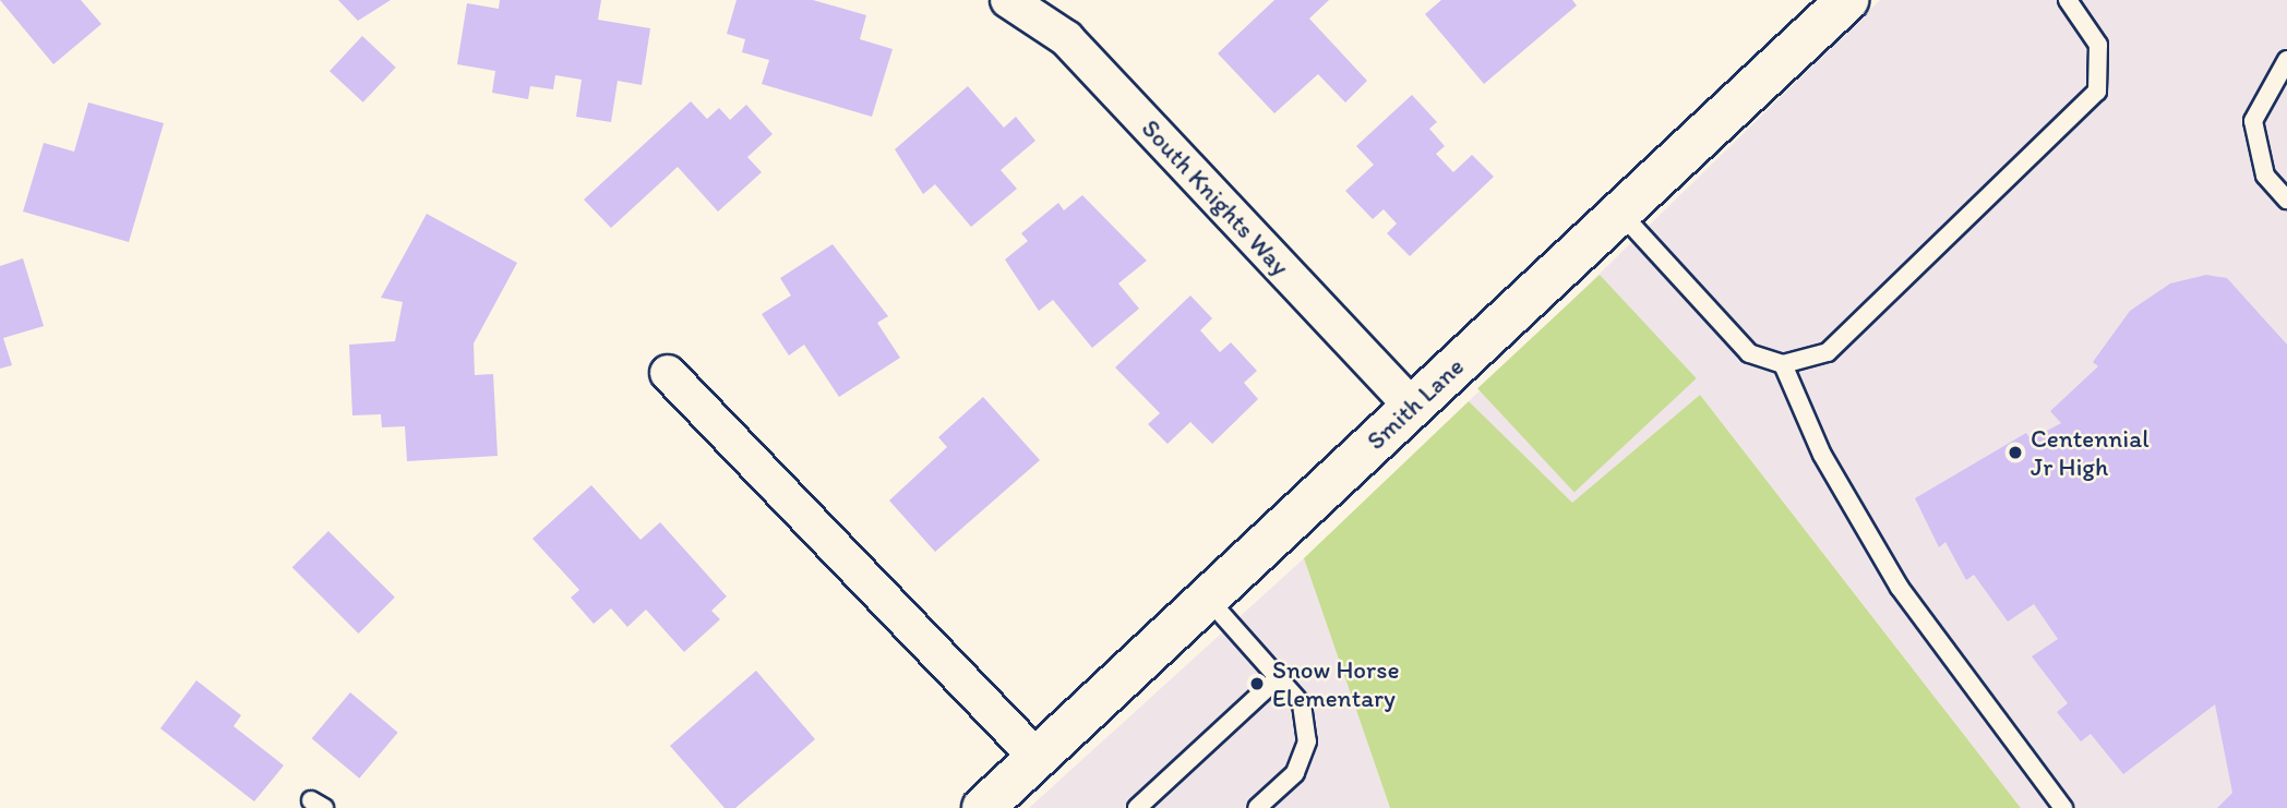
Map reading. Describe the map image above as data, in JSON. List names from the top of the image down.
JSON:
{
  "streets": {
    "street": ["South Knights Way", "Smith Lane"]
  },
  "crossings": [
    ["South Knights Way", "Smith Lane"]
  ],
  "places": ["Centennial Jr High", "Snow Horse Elementary"]
}
